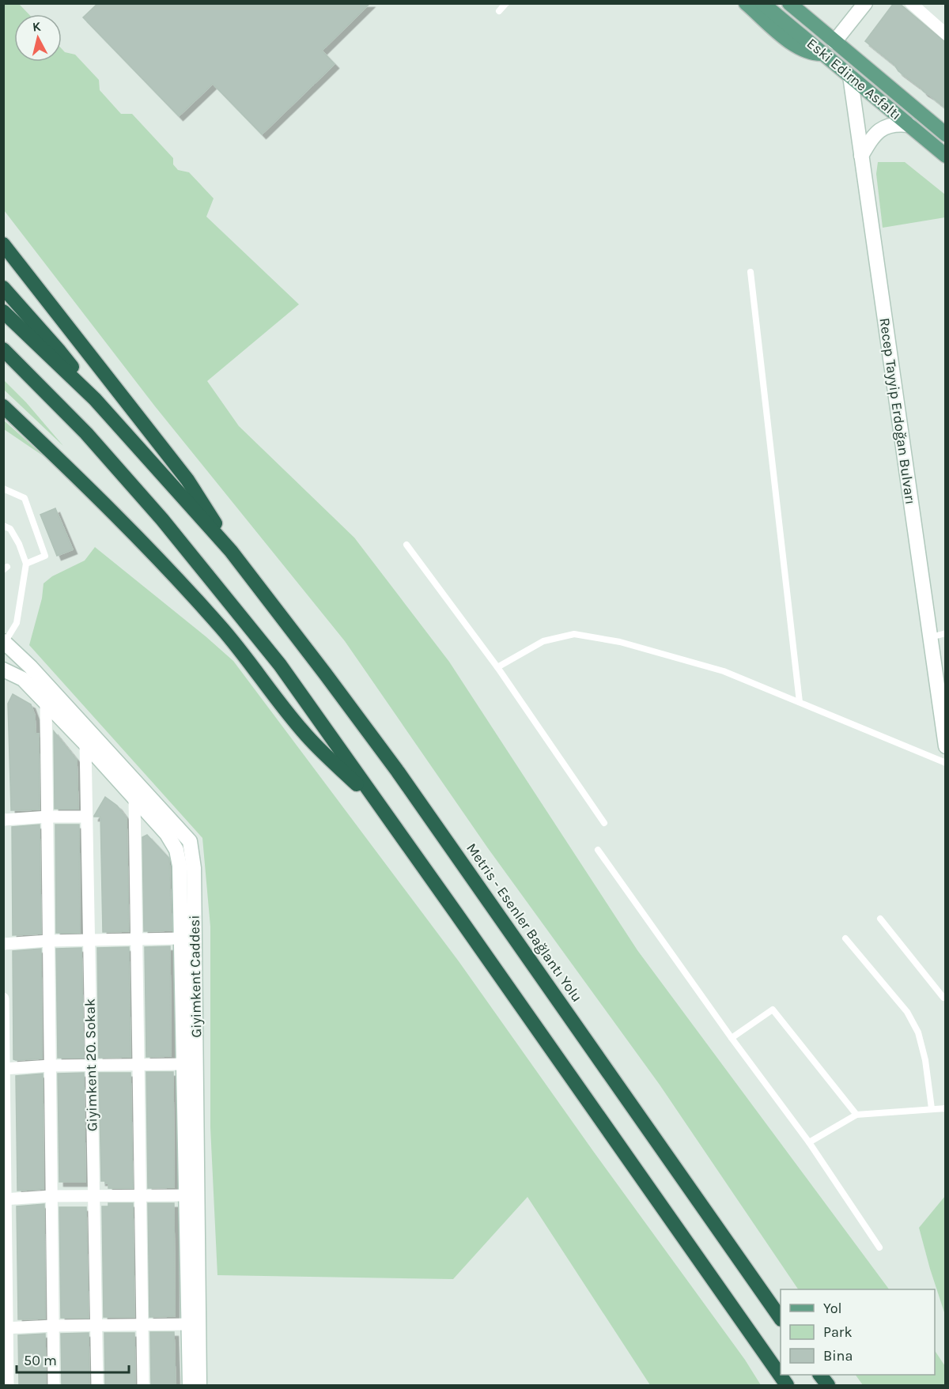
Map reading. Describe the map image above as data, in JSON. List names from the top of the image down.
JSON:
{
  "streets": {
    "highway": ["Metris - Esenler Bağlantı Yolu"],
    "main road": ["Eski Edirne Asfaltı"],
    "street": ["Recep Tayyip Erdoğan Bulvarı", "Giyimkent Caddesi", "Giyimkent 20. Sokak"]
  },
  "crossings": [
    ["Eski Edirne Asfaltı", "Recep Tayyip Erdoğan Bulvarı"],
    ["Giyimkent Caddesi", "Giyimkent 20. Sokak"]
  ],
  "legend": ["Yol", "Park", "Bina"],
  "scale_bar": "50 m",
  "north": "top"
}
